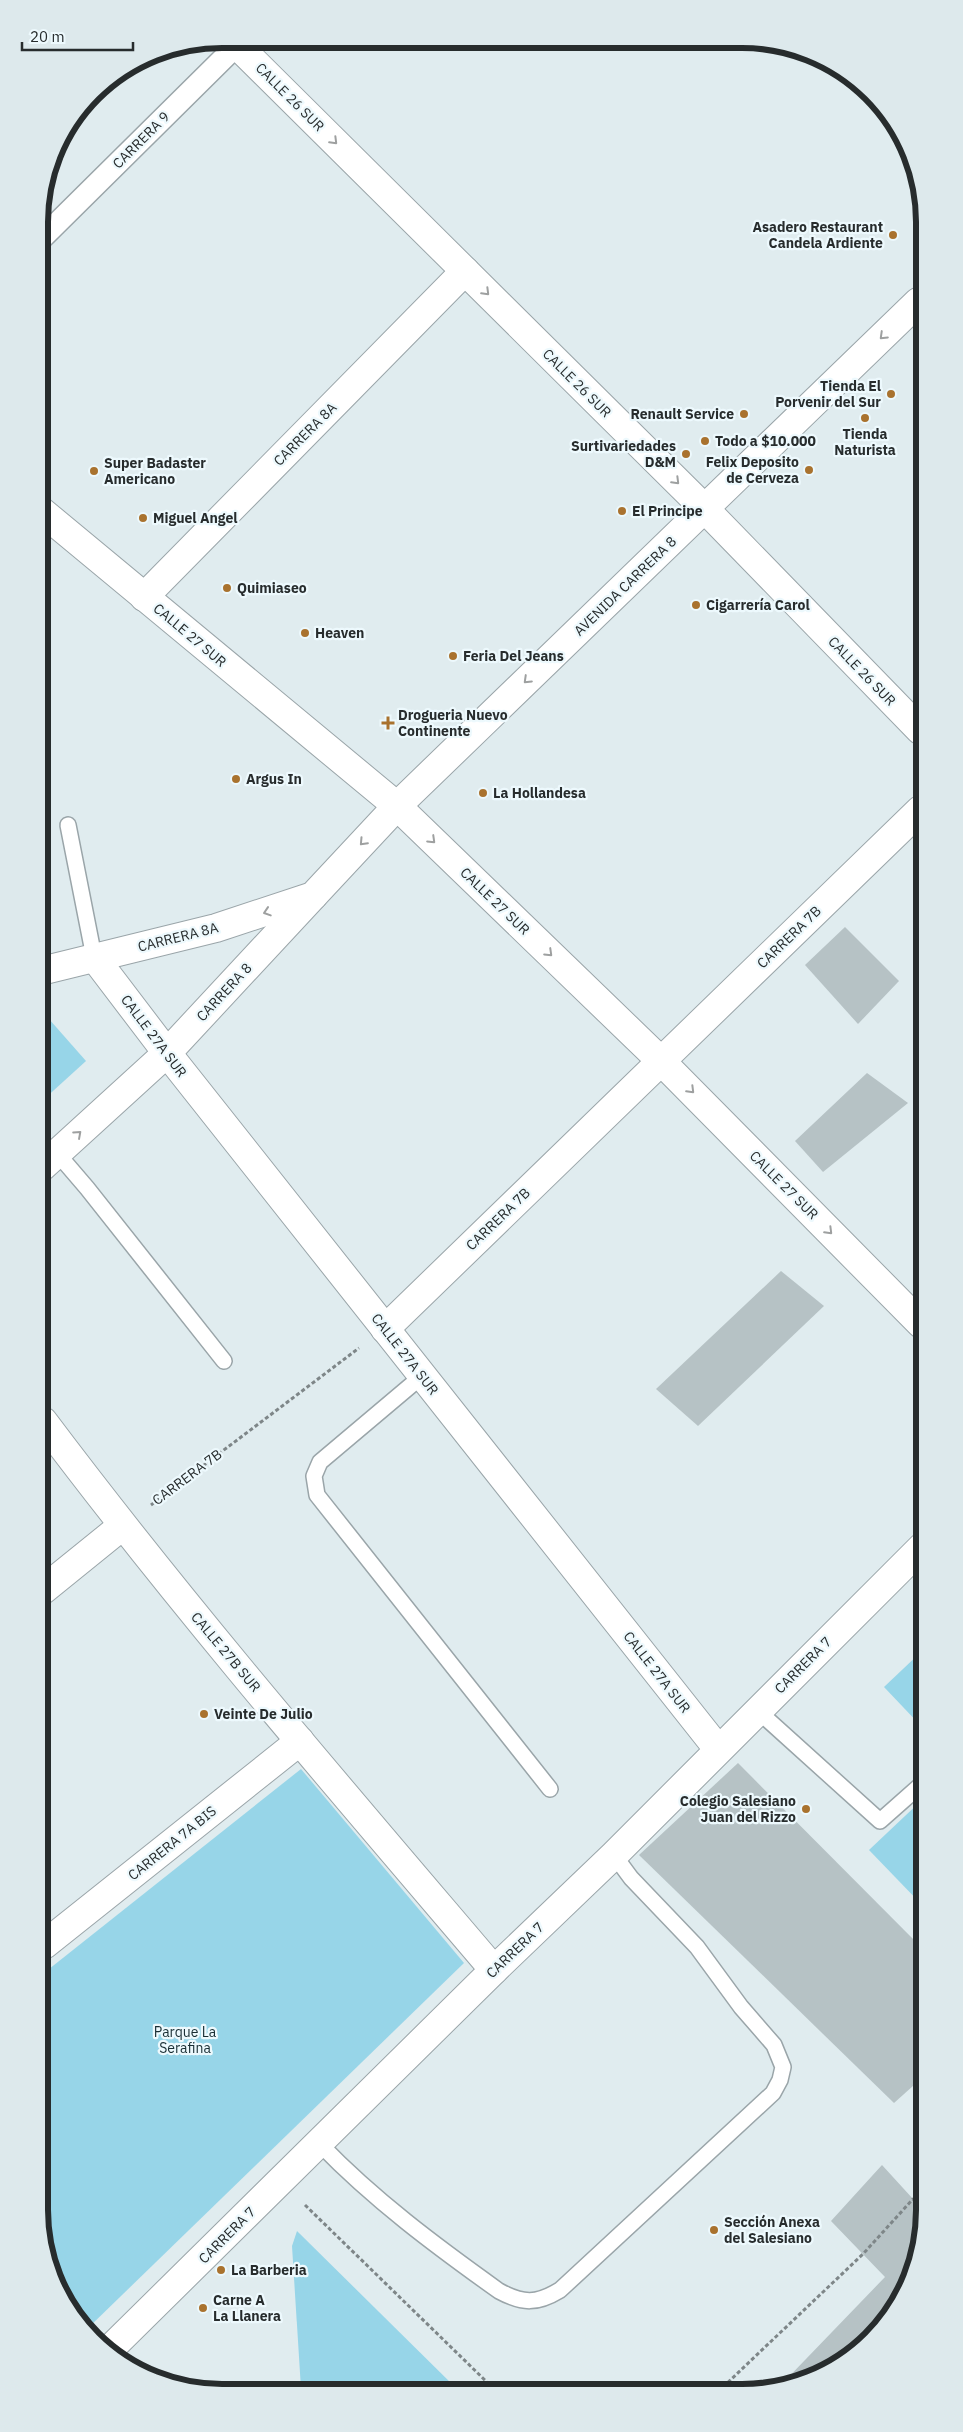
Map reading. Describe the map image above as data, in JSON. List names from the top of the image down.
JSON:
{
  "streets": {
    "street": [
      "CALLE 26 SUR",
      "CARRERA 9",
      "CARRERA 8A",
      "AVENIDA CARRERA 8",
      "CALLE 27 SUR",
      "CARRERA 7B",
      "CARRERA 8",
      "CALLE 27A SUR",
      "CALLE 27B SUR",
      "CARRERA 7",
      "CARRERA 7A BIS"
    ]
  },
  "crossings": [
    ["CALLE 26 SUR", "CARRERA 8A"],
    ["CALLE 26 SUR", "AVENIDA CARRERA 8"],
    ["CARRERA 8A", "CALLE 27 SUR"],
    ["CARRERA 8A", "CARRERA 8"],
    ["CARRERA 8A", "CALLE 27A SUR"],
    ["AVENIDA CARRERA 8", "CALLE 27 SUR"],
    ["AVENIDA CARRERA 8", "CARRERA 8"],
    ["CALLE 27 SUR", "CARRERA 7B"],
    ["CALLE 27 SUR", "CARRERA 8"],
    ["CARRERA 7B", "CALLE 27A SUR"],
    ["CARRERA 7B", "CALLE 27B SUR"],
    ["CARRERA 8", "CALLE 27A SUR"],
    ["CALLE 27A SUR", "CARRERA 7"],
    ["CALLE 27B SUR", "CARRERA 7"],
    ["CALLE 27B SUR", "CARRERA 7A BIS"]
  ],
  "one_way": ["CALLE 26 SUR", "AVENIDA CARRERA 8", "CALLE 27 SUR"],
  "parks": ["Parque La Serafina"],
  "places": {
    "other": [
      "Asadero Restaurant Candela Ardiente",
      "Tienda El Porvenir del Sur",
      "Renault Service",
      "Tienda Naturista",
      "Todo a $10.000",
      "Surtivariedades D&M",
      "Felix Deposito de Cerveza",
      "Super Badaster Americano",
      "El Principe",
      "Miguel Angel",
      "Quimiaseo",
      "Cigarrería Carol",
      "Heaven",
      "Feria Del Jeans",
      "Argus In",
      "La Hollandesa",
      "Veinte De Julio",
      "Colegio Salesiano Juan del Rizzo",
      "Sección Anexa del Salesiano",
      "La Barberia",
      "Carne A La Llanera"
    ],
    "health": ["Drogueria Nuevo Continente"]
  },
  "scale_bar": "20 m"
}
